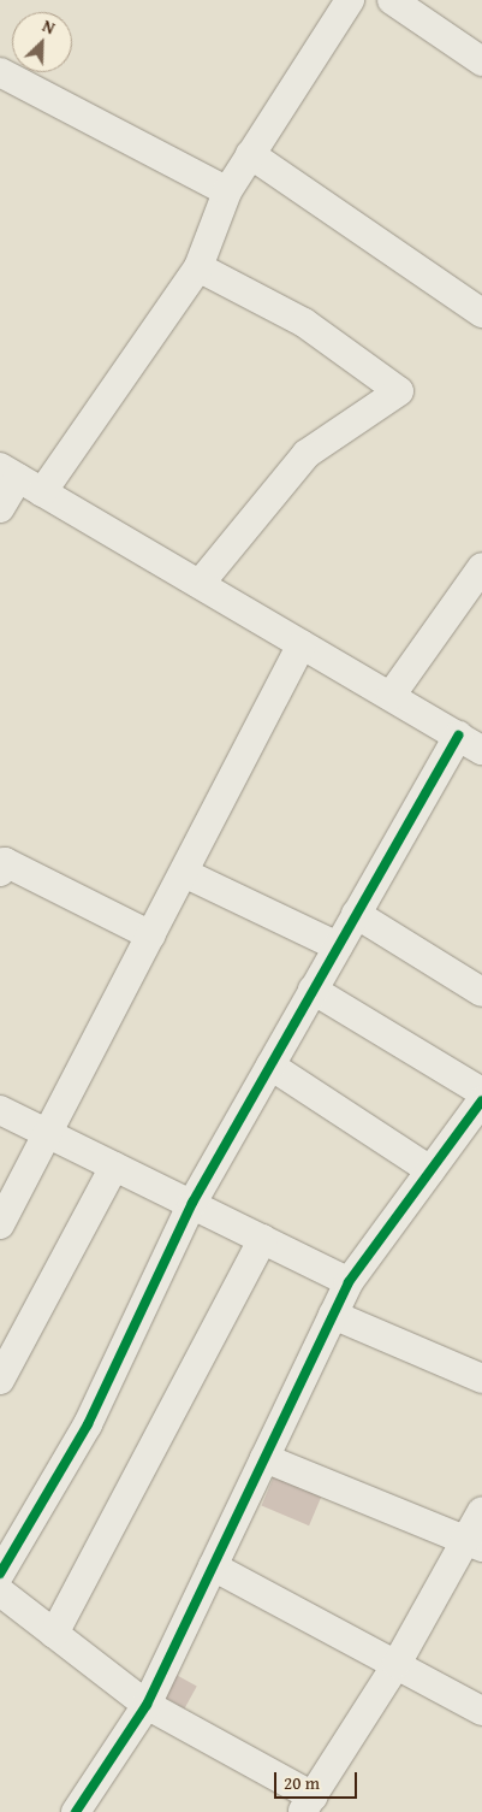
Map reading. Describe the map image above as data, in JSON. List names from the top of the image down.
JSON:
{
  "scale_bar": "20 m",
  "north": "top right"
}
